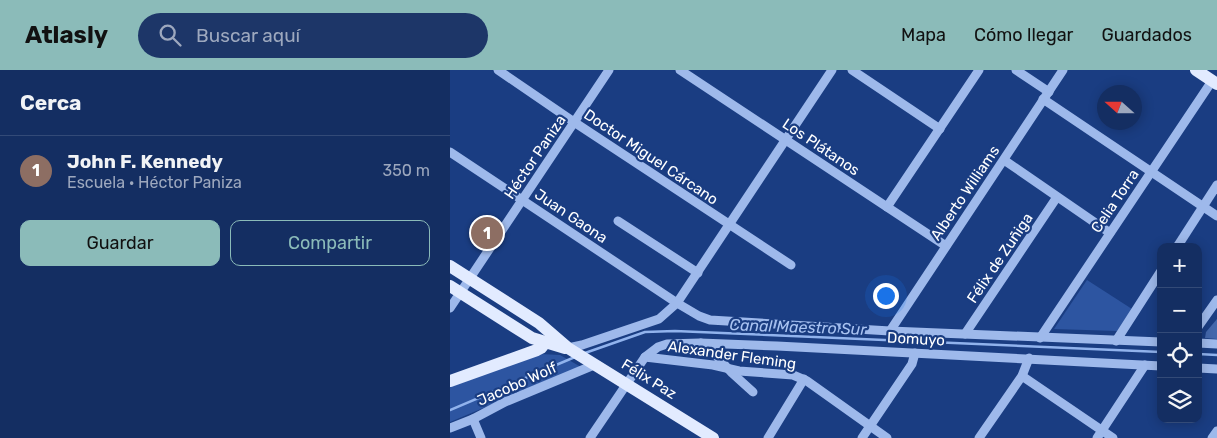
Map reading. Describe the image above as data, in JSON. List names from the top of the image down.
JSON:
{
  "streets": {
    "main road": ["Félix Paz"],
    "street": [
      "Los Plátanos",
      "Héctor Paniza",
      "Doctor Miguel Cárcano",
      "Alberto Williams",
      "Celia Torra",
      "Juan Gaona",
      "Félix de Zuñiga",
      "Domuyo",
      "Alexander Fleming",
      "Jacobo Wolf"
    ]
  },
  "crossings": [
    ["Los Plátanos", "Alberto Williams"],
    ["Héctor Paniza", "Doctor Miguel Cárcano"],
    ["Héctor Paniza", "Juan Gaona"],
    ["Héctor Paniza", "Félix Paz"],
    ["Alberto Williams", "Juan Gaona"],
    ["Alberto Williams", "Domuyo"],
    ["Celia Torra", "Domuyo"],
    ["Juan Gaona", "Domuyo"],
    ["Félix de Zuñiga", "Domuyo"],
    ["Domuyo", "Alexander Fleming"],
    ["Félix Paz", "Jacobo Wolf"]
  ],
  "water": ["Canal Maestro Sur"],
  "north": "left",
  "page": {
    "header": "Atlasly",
    "search": "Buscar aquí",
    "nav": ["Mapa", "Cómo llegar", "Guardados"],
    "heading": "Cerca",
    "list": [
      {
        "mark": "1",
        "name": "John F. Kennedy",
        "note": "Escuela · Héctor Paniza",
        "value": "350 m"
      }
    ],
    "buttons": ["Guardar", "Compartir"],
    "pins": "1",
    "map_buttons": ["+", "−"]
  }
}
